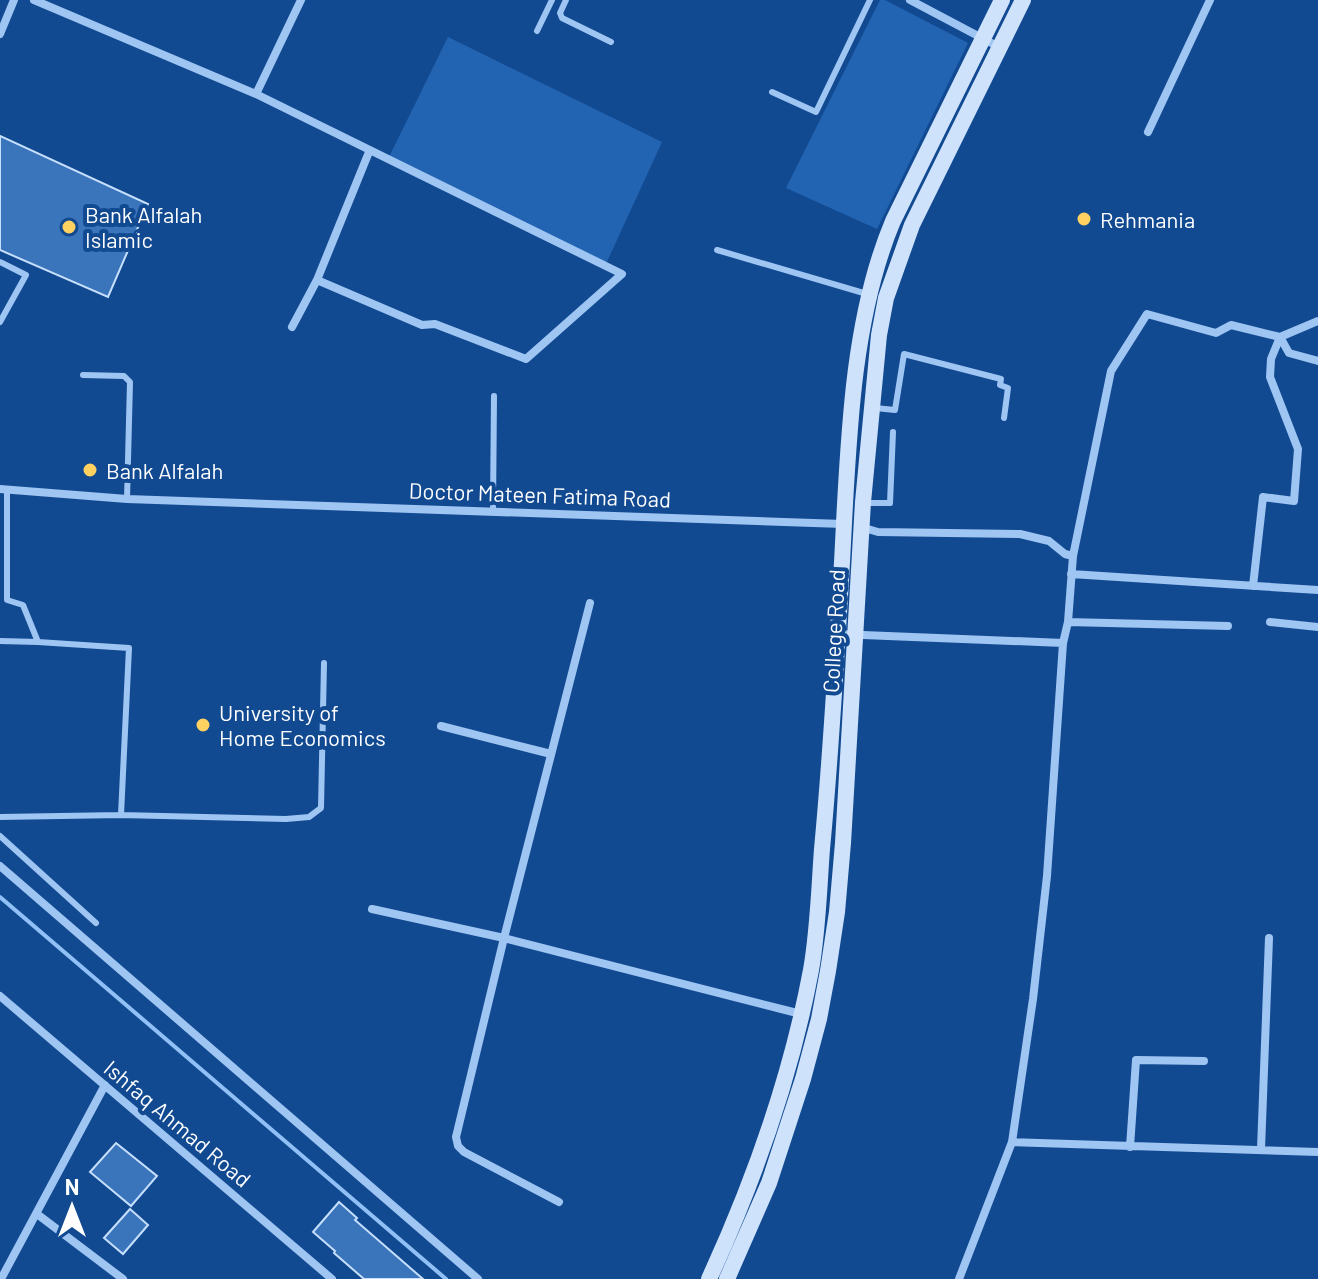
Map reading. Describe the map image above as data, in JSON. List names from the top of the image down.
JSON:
{
  "streets": {
    "main road": ["College Road"],
    "street": ["Doctor Mateen Fatima Road", "Ishfaq Ahmad Road"]
  },
  "crossings": [
    ["Doctor Mateen Fatima Road", "College Road"]
  ],
  "places": [
    "Rehmania",
    "Bank Alfalah Islamic",
    "Bank Alfalah",
    "University of Home Economics"
  ],
  "north": "top"
}
